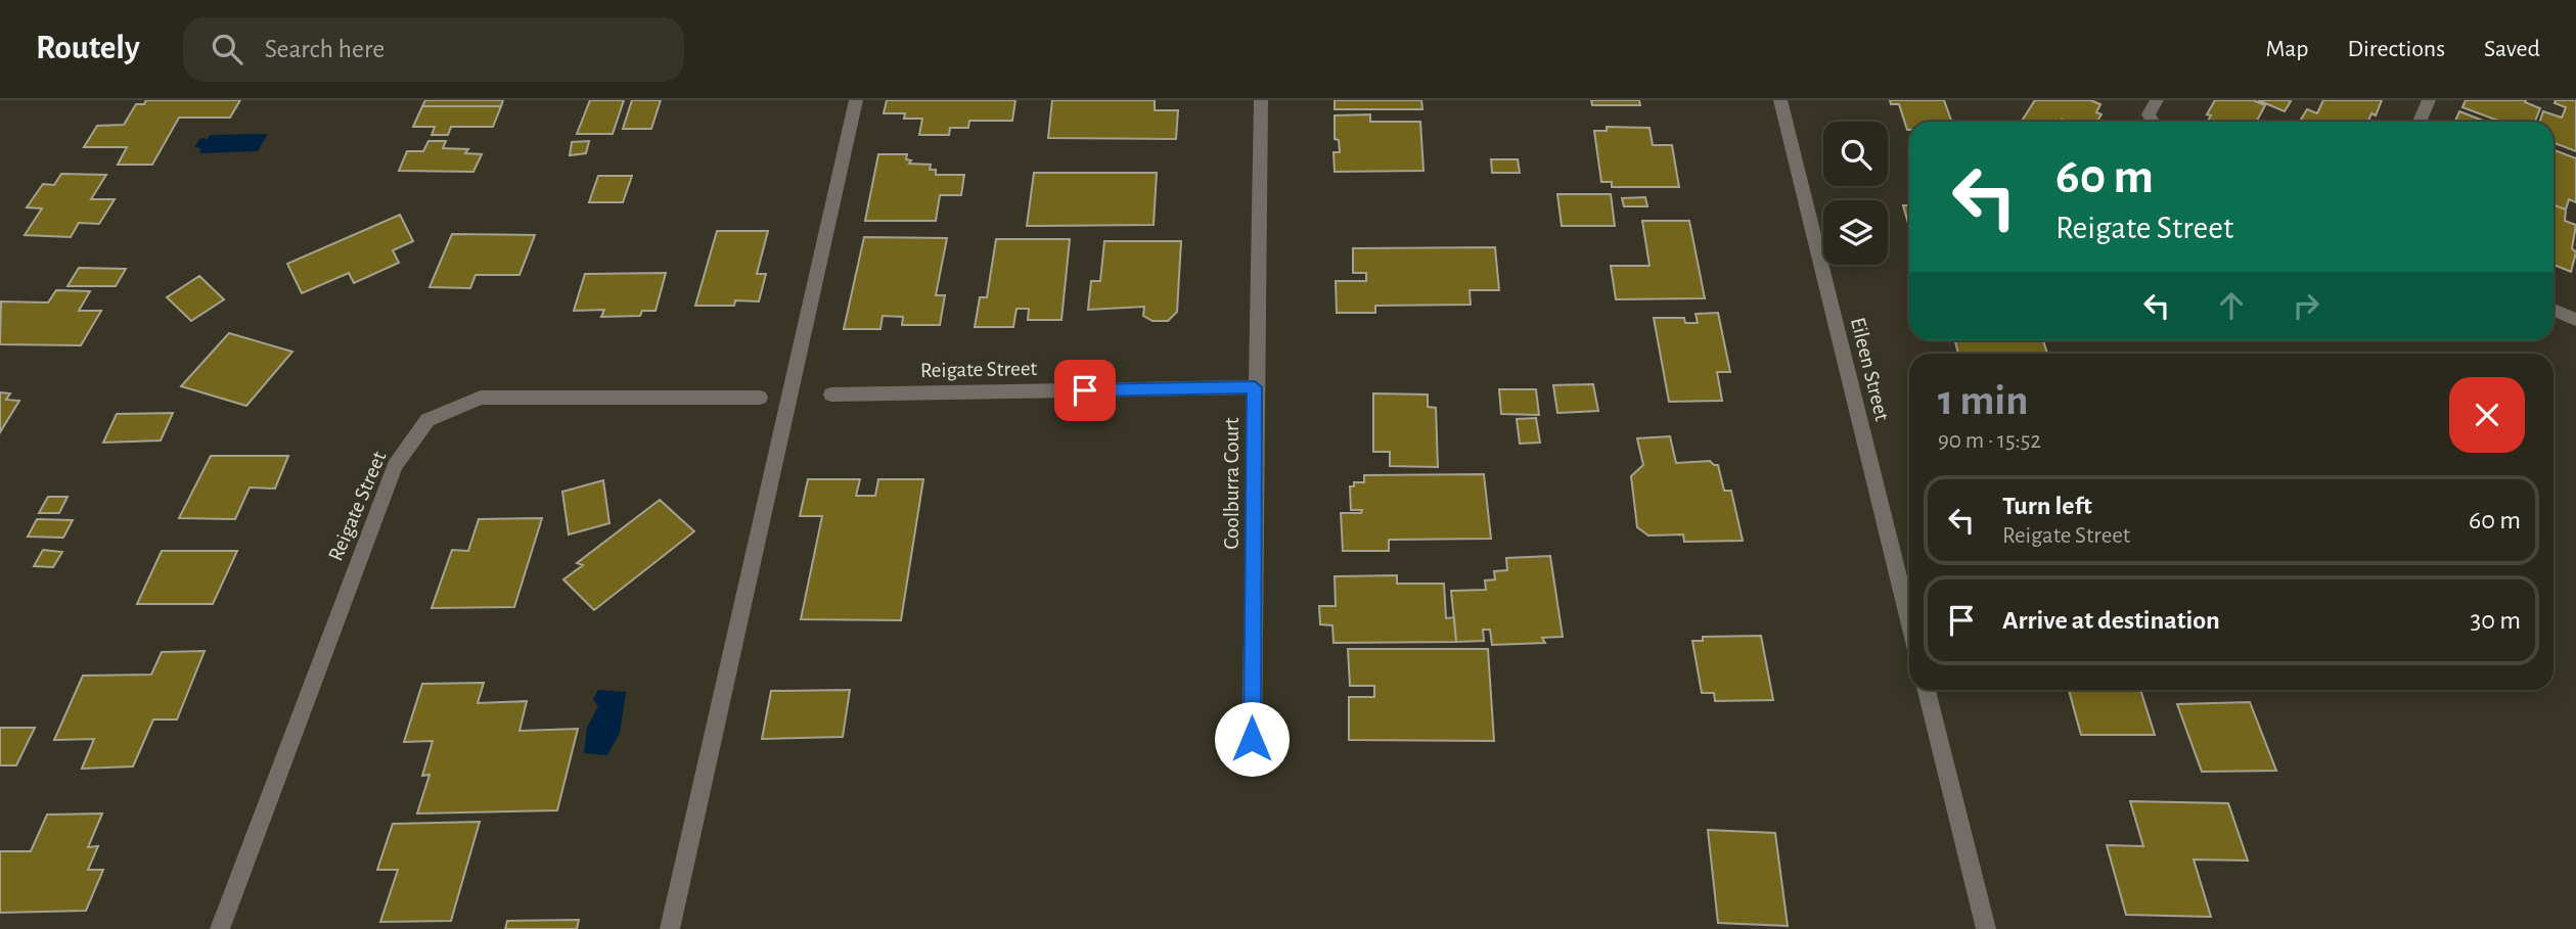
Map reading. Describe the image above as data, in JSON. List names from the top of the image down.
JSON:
{
  "streets": {
    "street": ["Reigate Street", "Eileen Street", "Coolburra Court"]
  },
  "crossings": [
    ["Reigate Street", "Coolburra Court"]
  ],
  "page": {
    "header": "Routely",
    "search": "Search here",
    "nav": ["Map", "Directions", "Saved"],
    "turn": ["60 m", "Reigate Street"],
    "heading": ["1 min", "90 m · 15:52"],
    "list": [
      {
        "name": "Turn left",
        "note": "Reigate Street",
        "value": "60 m"
      },
      {
        "name": "Arrive at destination",
        "value": "30 m"
      }
    ]
  }
}
